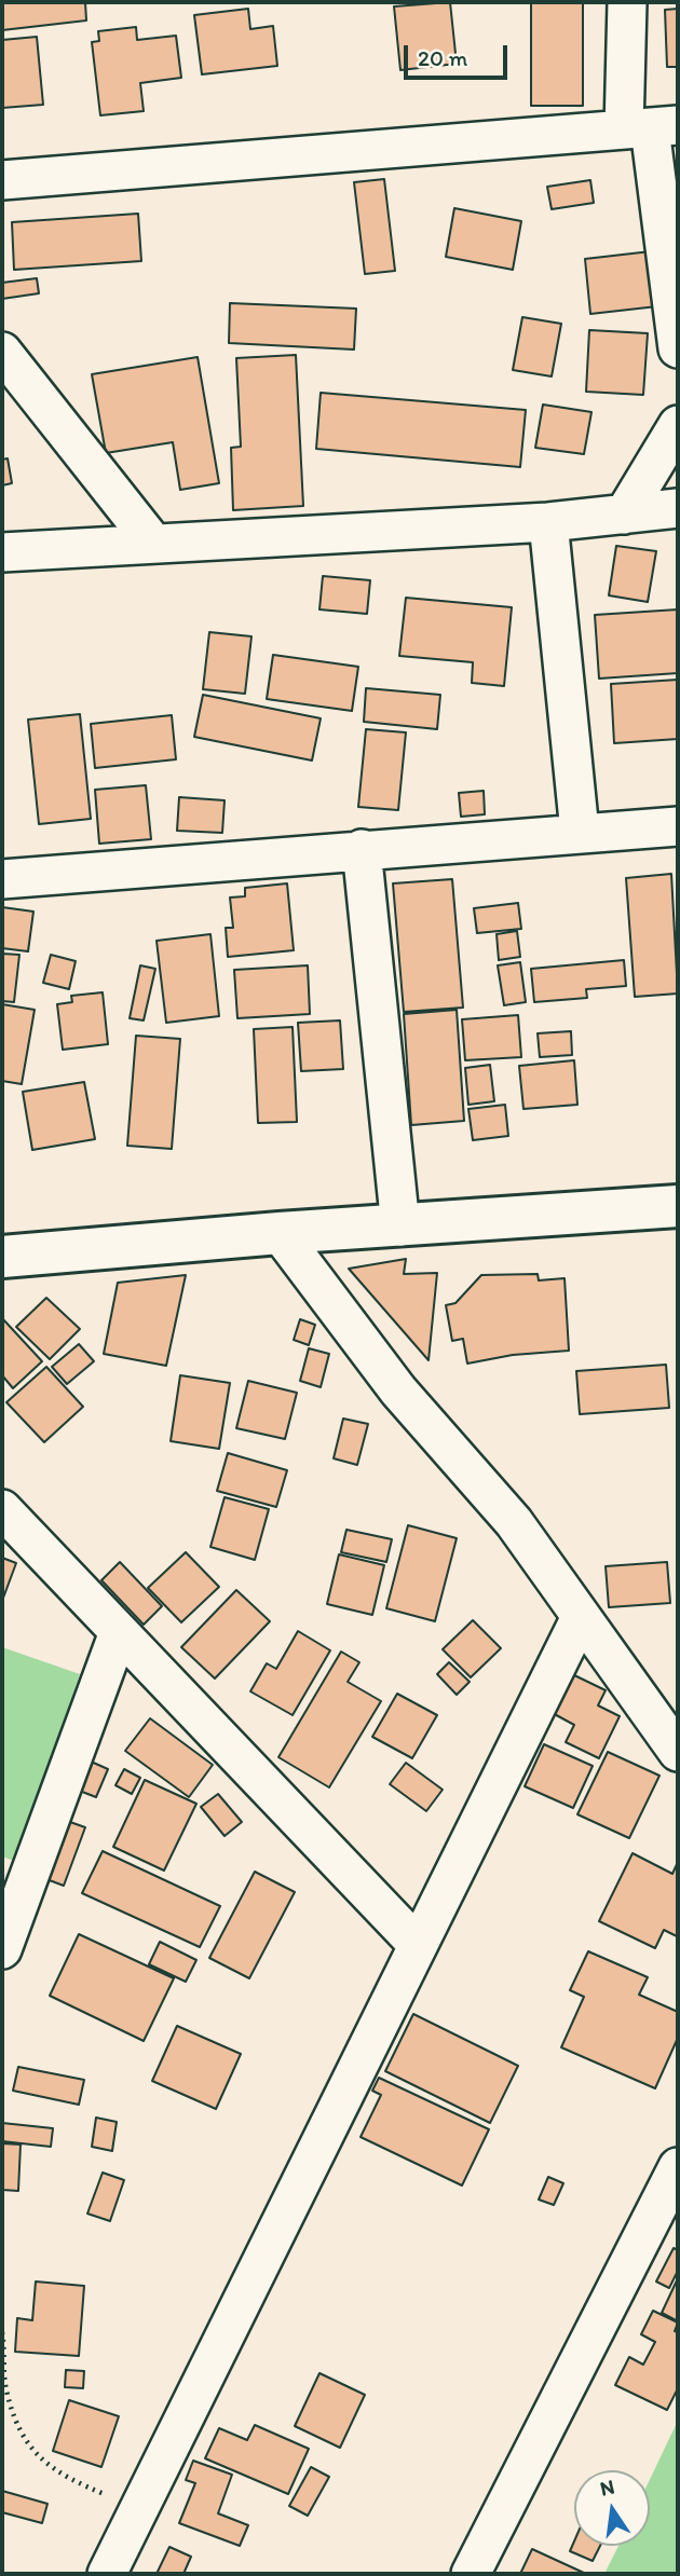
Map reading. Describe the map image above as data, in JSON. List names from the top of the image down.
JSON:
{
  "scale_bar": "20 m",
  "north": "top"
}
